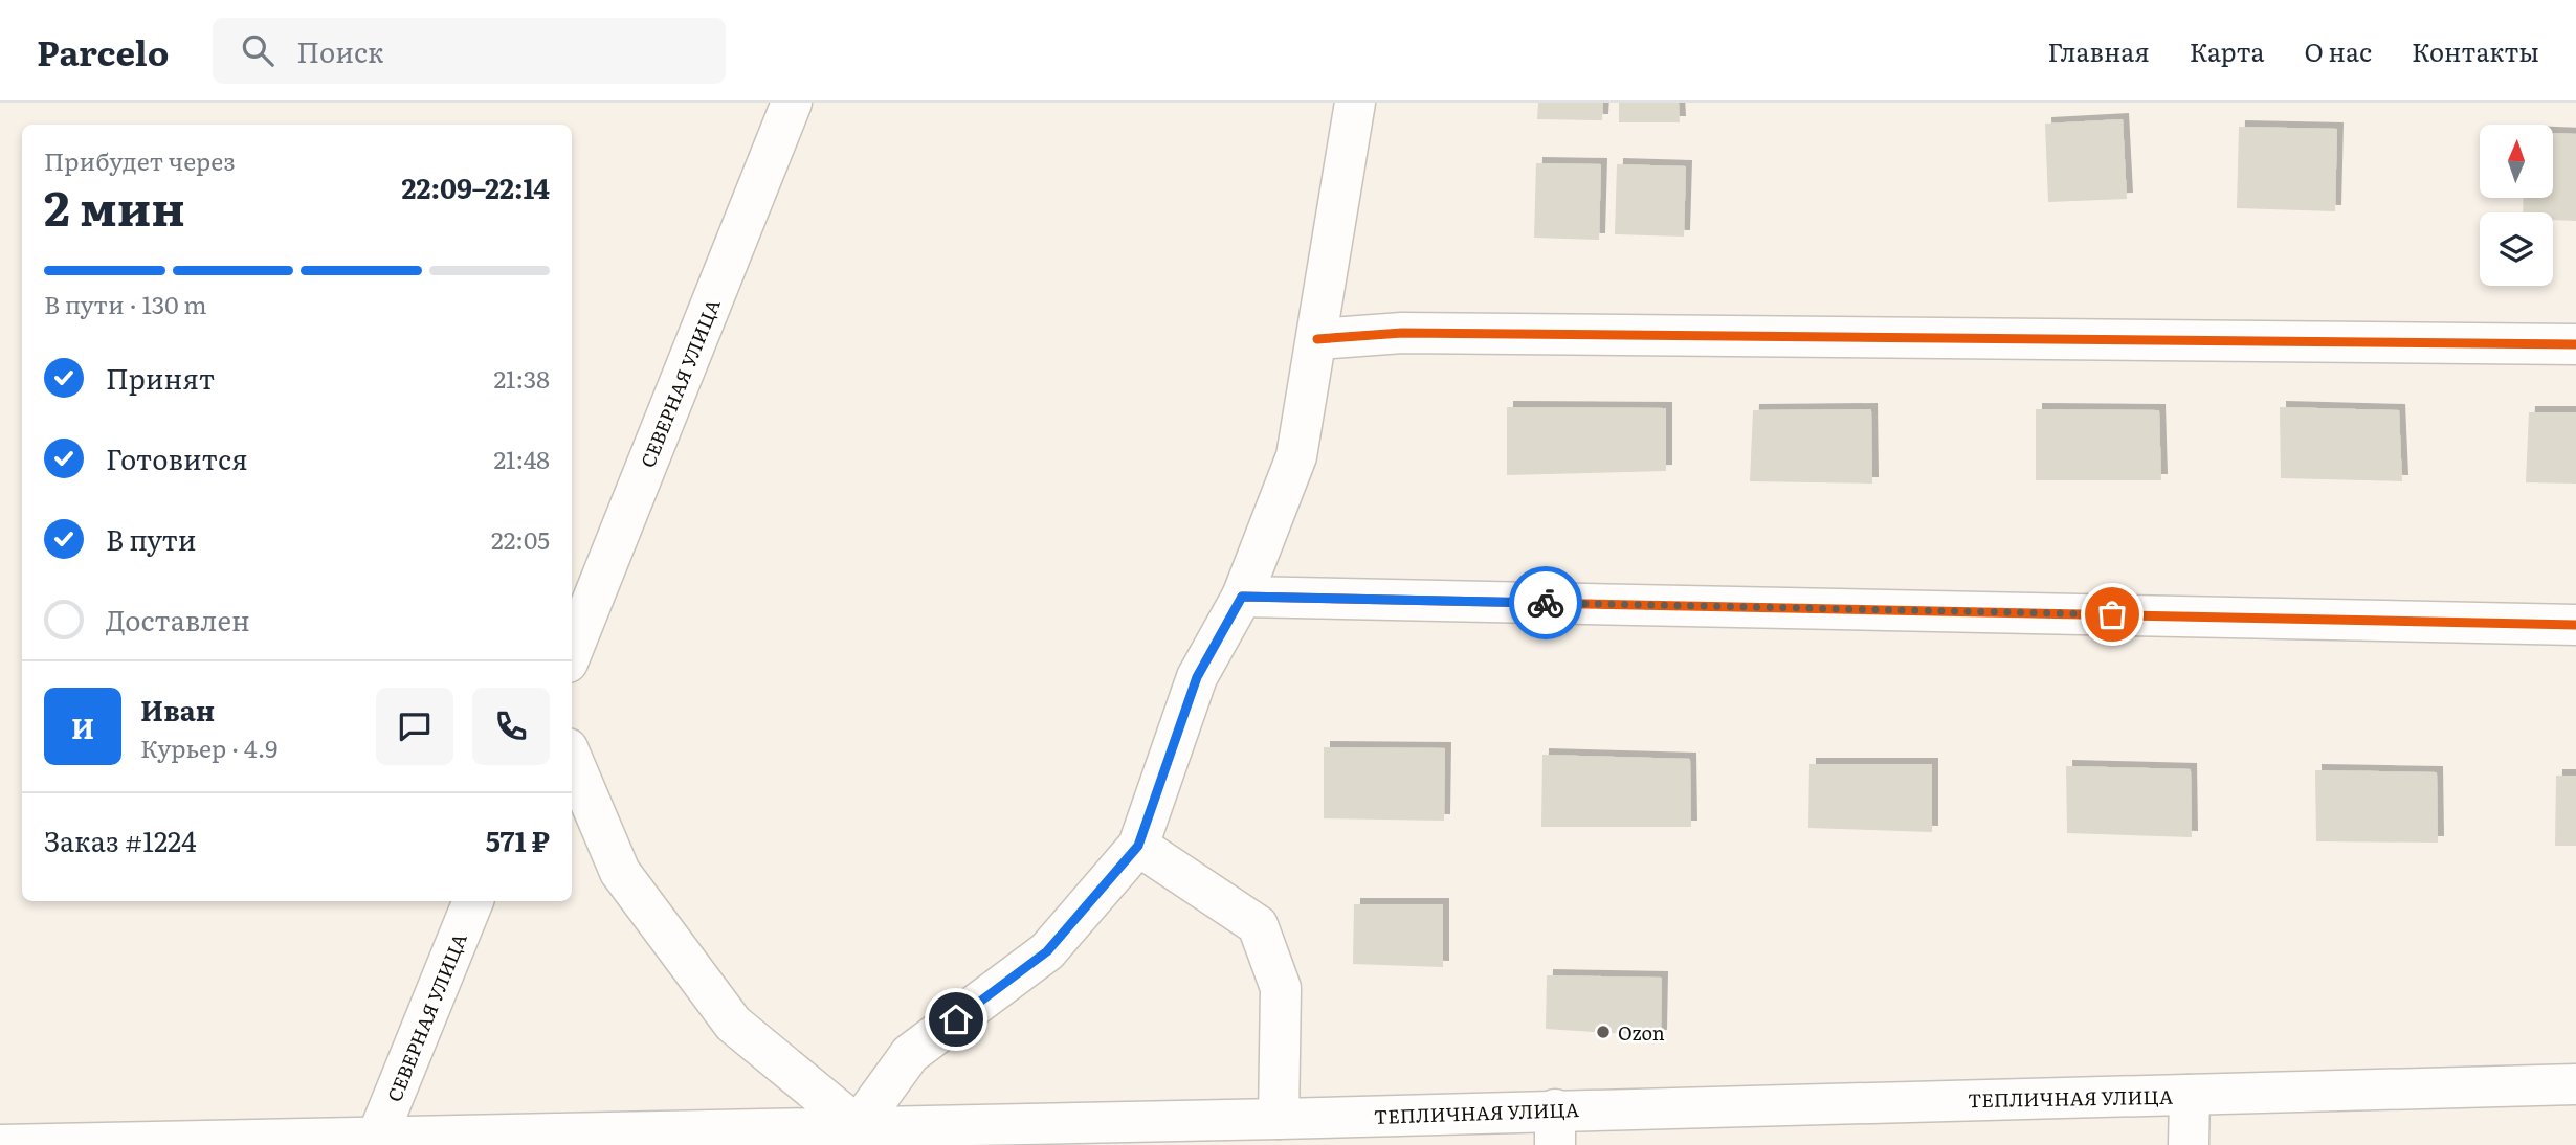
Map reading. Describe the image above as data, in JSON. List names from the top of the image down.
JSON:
{
  "streets": {
    "street": ["СЕВЕРНАЯ УЛИЦА", "ТЕПЛИЧНАЯ УЛИЦА"]
  },
  "crossings": [
    ["СЕВЕРНАЯ УЛИЦА", "ТЕПЛИЧНАЯ УЛИЦА"]
  ],
  "places": ["Ozon"],
  "north": "top",
  "page": {
    "header": "Parcelo",
    "search": "Поиск",
    "nav": [
      "Главная",
      "Карта",
      "О нас",
      "Контакты"
    ],
    "heading": ["2 мин", "Прибудет через", "22:09–22:14"],
    "panel": [
      "Иван",
      "Курьер · 4.9",
      "Заказ #1224",
      "571 ₽"
    ],
    "bar": "В пути · 130 m",
    "list": [
      ["Принят", "21:38"],
      ["Готовится", "21:48"],
      ["В пути", "22:05"],
      "Доставлен"
    ],
    "round": "И"
  }
}
